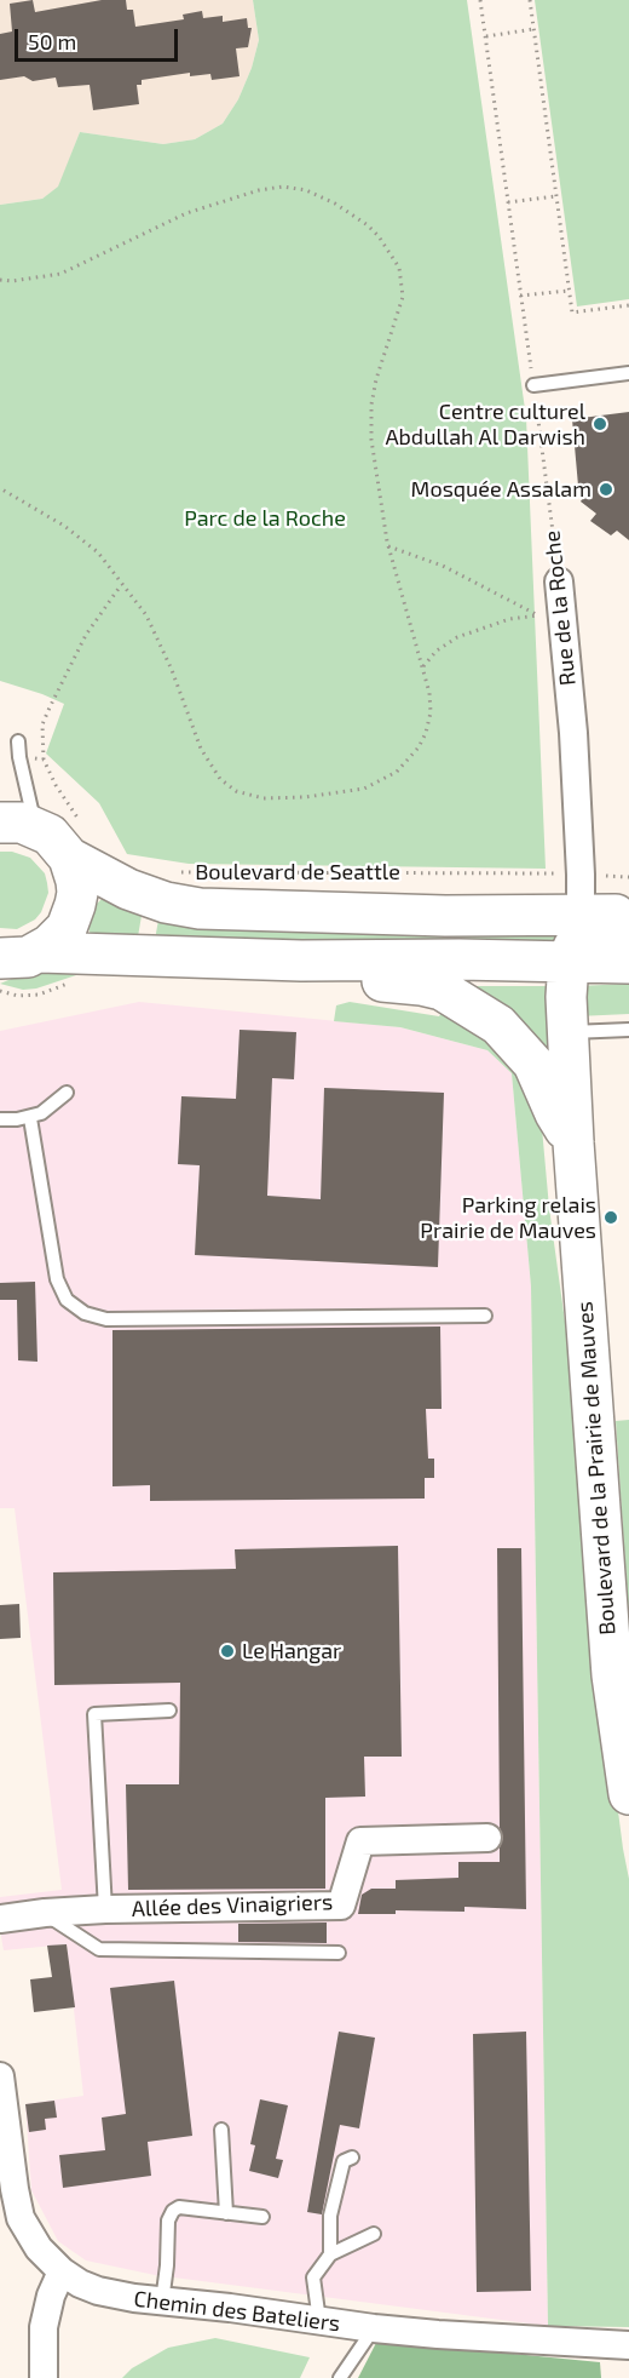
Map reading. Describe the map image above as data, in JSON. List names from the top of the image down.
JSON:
{
  "streets": {
    "main road": ["Boulevard de Seattle", "Boulevard de la Prairie de Mauves"],
    "street": ["Rue de la Roche", "Allée des Vinaigriers", "Chemin des Bateliers"]
  },
  "crossings": [
    ["Rue de la Roche", "Boulevard de Seattle"]
  ],
  "parks": ["Parc de la Roche"],
  "places": [
    "Centre culturel Abdullah Al Darwish",
    "Mosquée Assalam",
    "Parking relais Prairie de Mauves",
    "Le Hangar"
  ],
  "scale_bar": "50 m"
}
